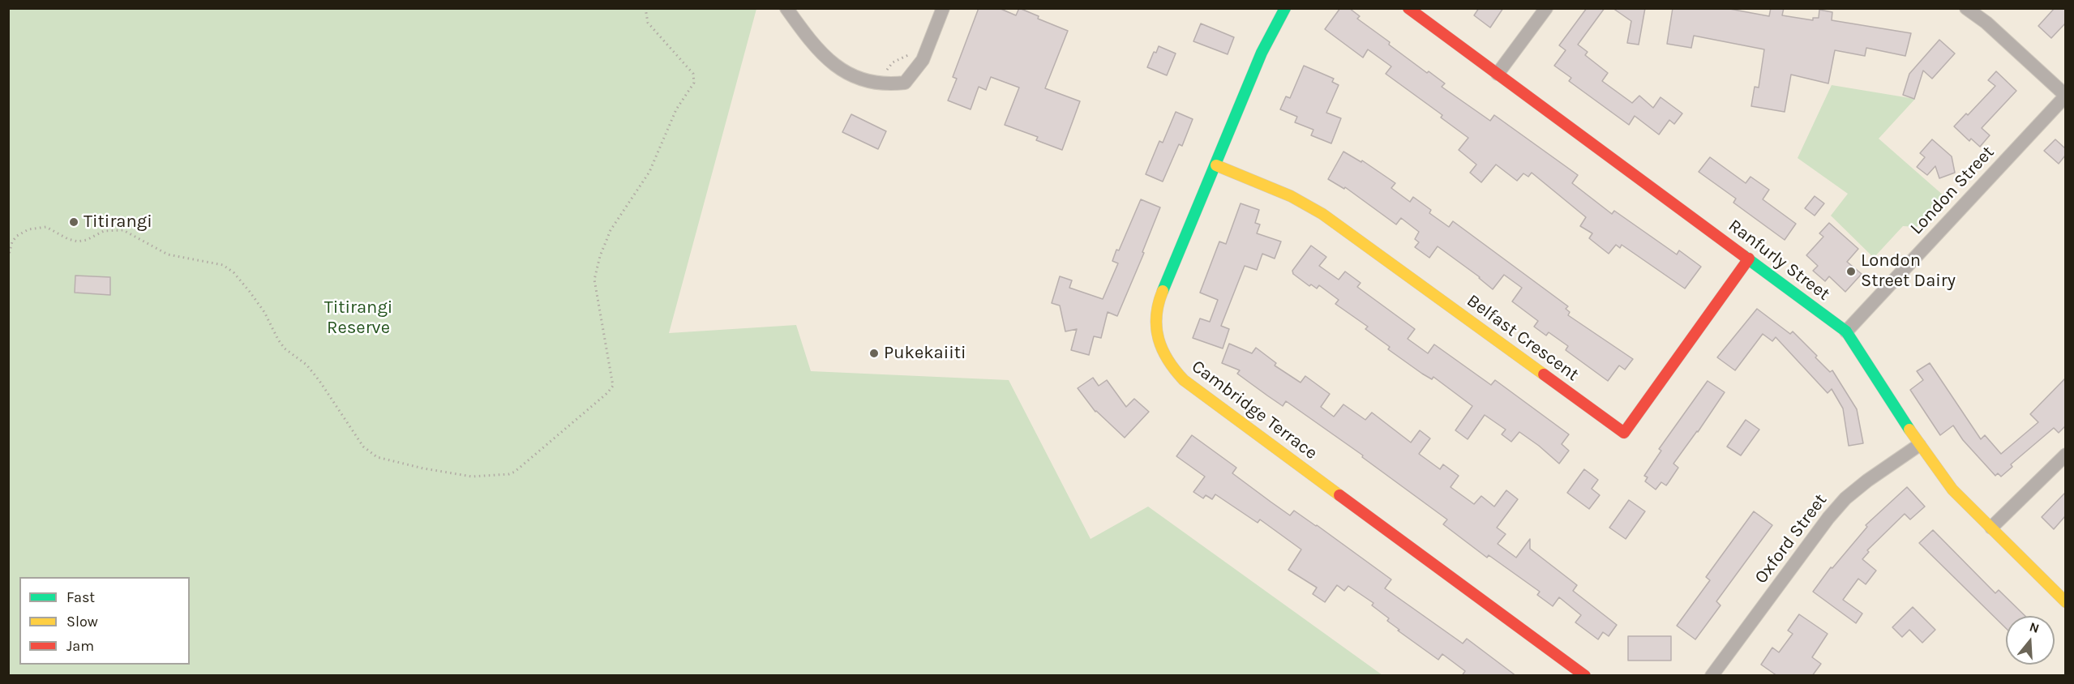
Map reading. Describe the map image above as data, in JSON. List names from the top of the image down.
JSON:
{
  "streets": {
    "street": [
      "London Street",
      "Ranfurly Street",
      "Belfast Crescent",
      "Cambridge Terrace",
      "Oxford Street"
    ]
  },
  "crossings": [
    ["London Street", "Ranfurly Street"],
    ["Ranfurly Street", "Belfast Crescent"],
    ["Ranfurly Street", "Oxford Street"],
    ["Belfast Crescent", "Cambridge Terrace"]
  ],
  "parks": ["Titirangi Reserve"],
  "places": ["Titirangi", "London Street Dairy", "Pukekaiiti"],
  "legend": ["Fast", "Slow", "Jam"],
  "north": "top"
}
